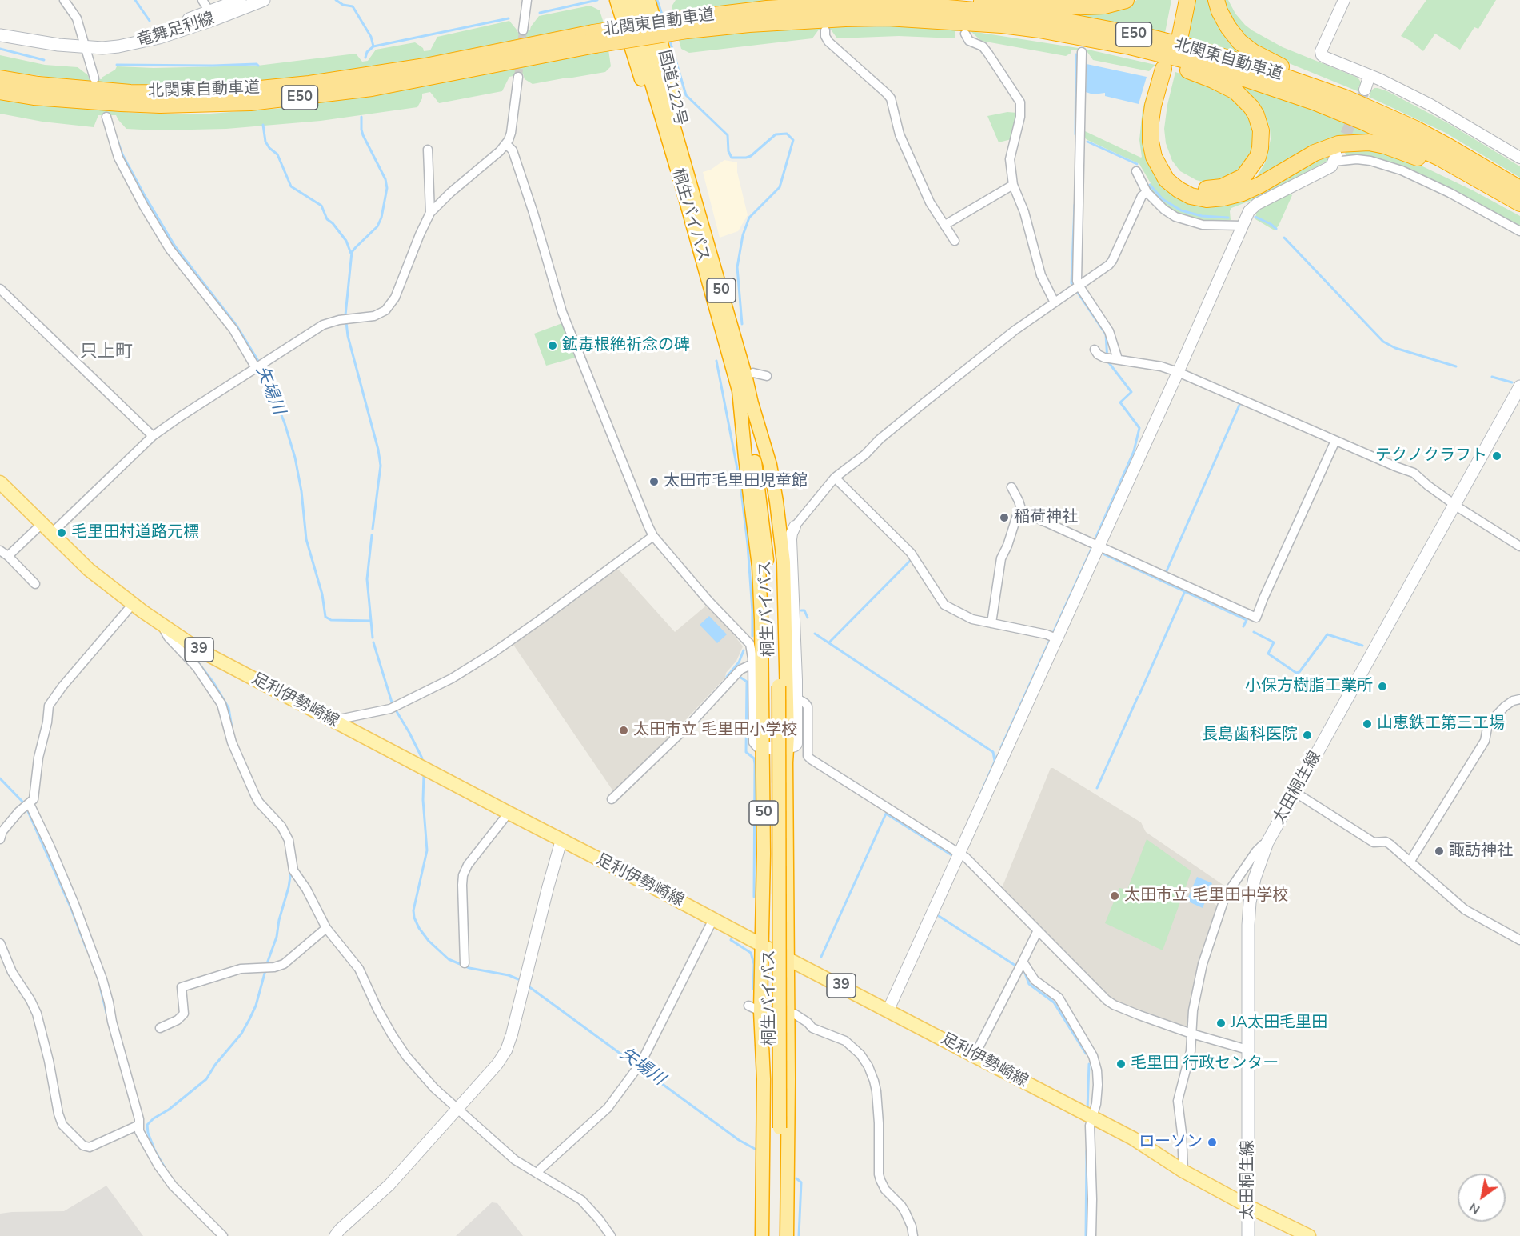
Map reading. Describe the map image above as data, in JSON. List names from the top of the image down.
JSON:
{
  "streets": {
    "highway": [
      "北関東自動車道",
      "E50",
      "国道122号",
      "桐生バイパス",
      "50"
    ],
    "main road": [
      "竜舞足利線",
      "39",
      "足利伊勢崎線",
      "太田桐生線"
    ]
  },
  "crossings": [
    ["国道122号", "桐生バイパス"],
    ["国道122号", "50"],
    ["桐生バイパス", "50"],
    ["50", "足利伊勢崎線"],
    ["足利伊勢崎線", "太田桐生線"]
  ],
  "districts": ["只上町"],
  "water": ["矢場川"],
  "places": [
    "鉱毒根絶祈念の碑",
    "テクノクラフト",
    "太田市毛里田児童館",
    "稲荷神社",
    "毛里田村道路元標",
    "小保方樹脂工業所",
    "山恵鉄工第三工場",
    "太田市立 毛里田小学校",
    "長島歯科医院",
    "諏訪神社",
    "太田市立 毛里田中学校",
    "JA太田毛里田",
    "毛里田 行政センター",
    "ローソン"
  ],
  "north": "bottom left"
}
